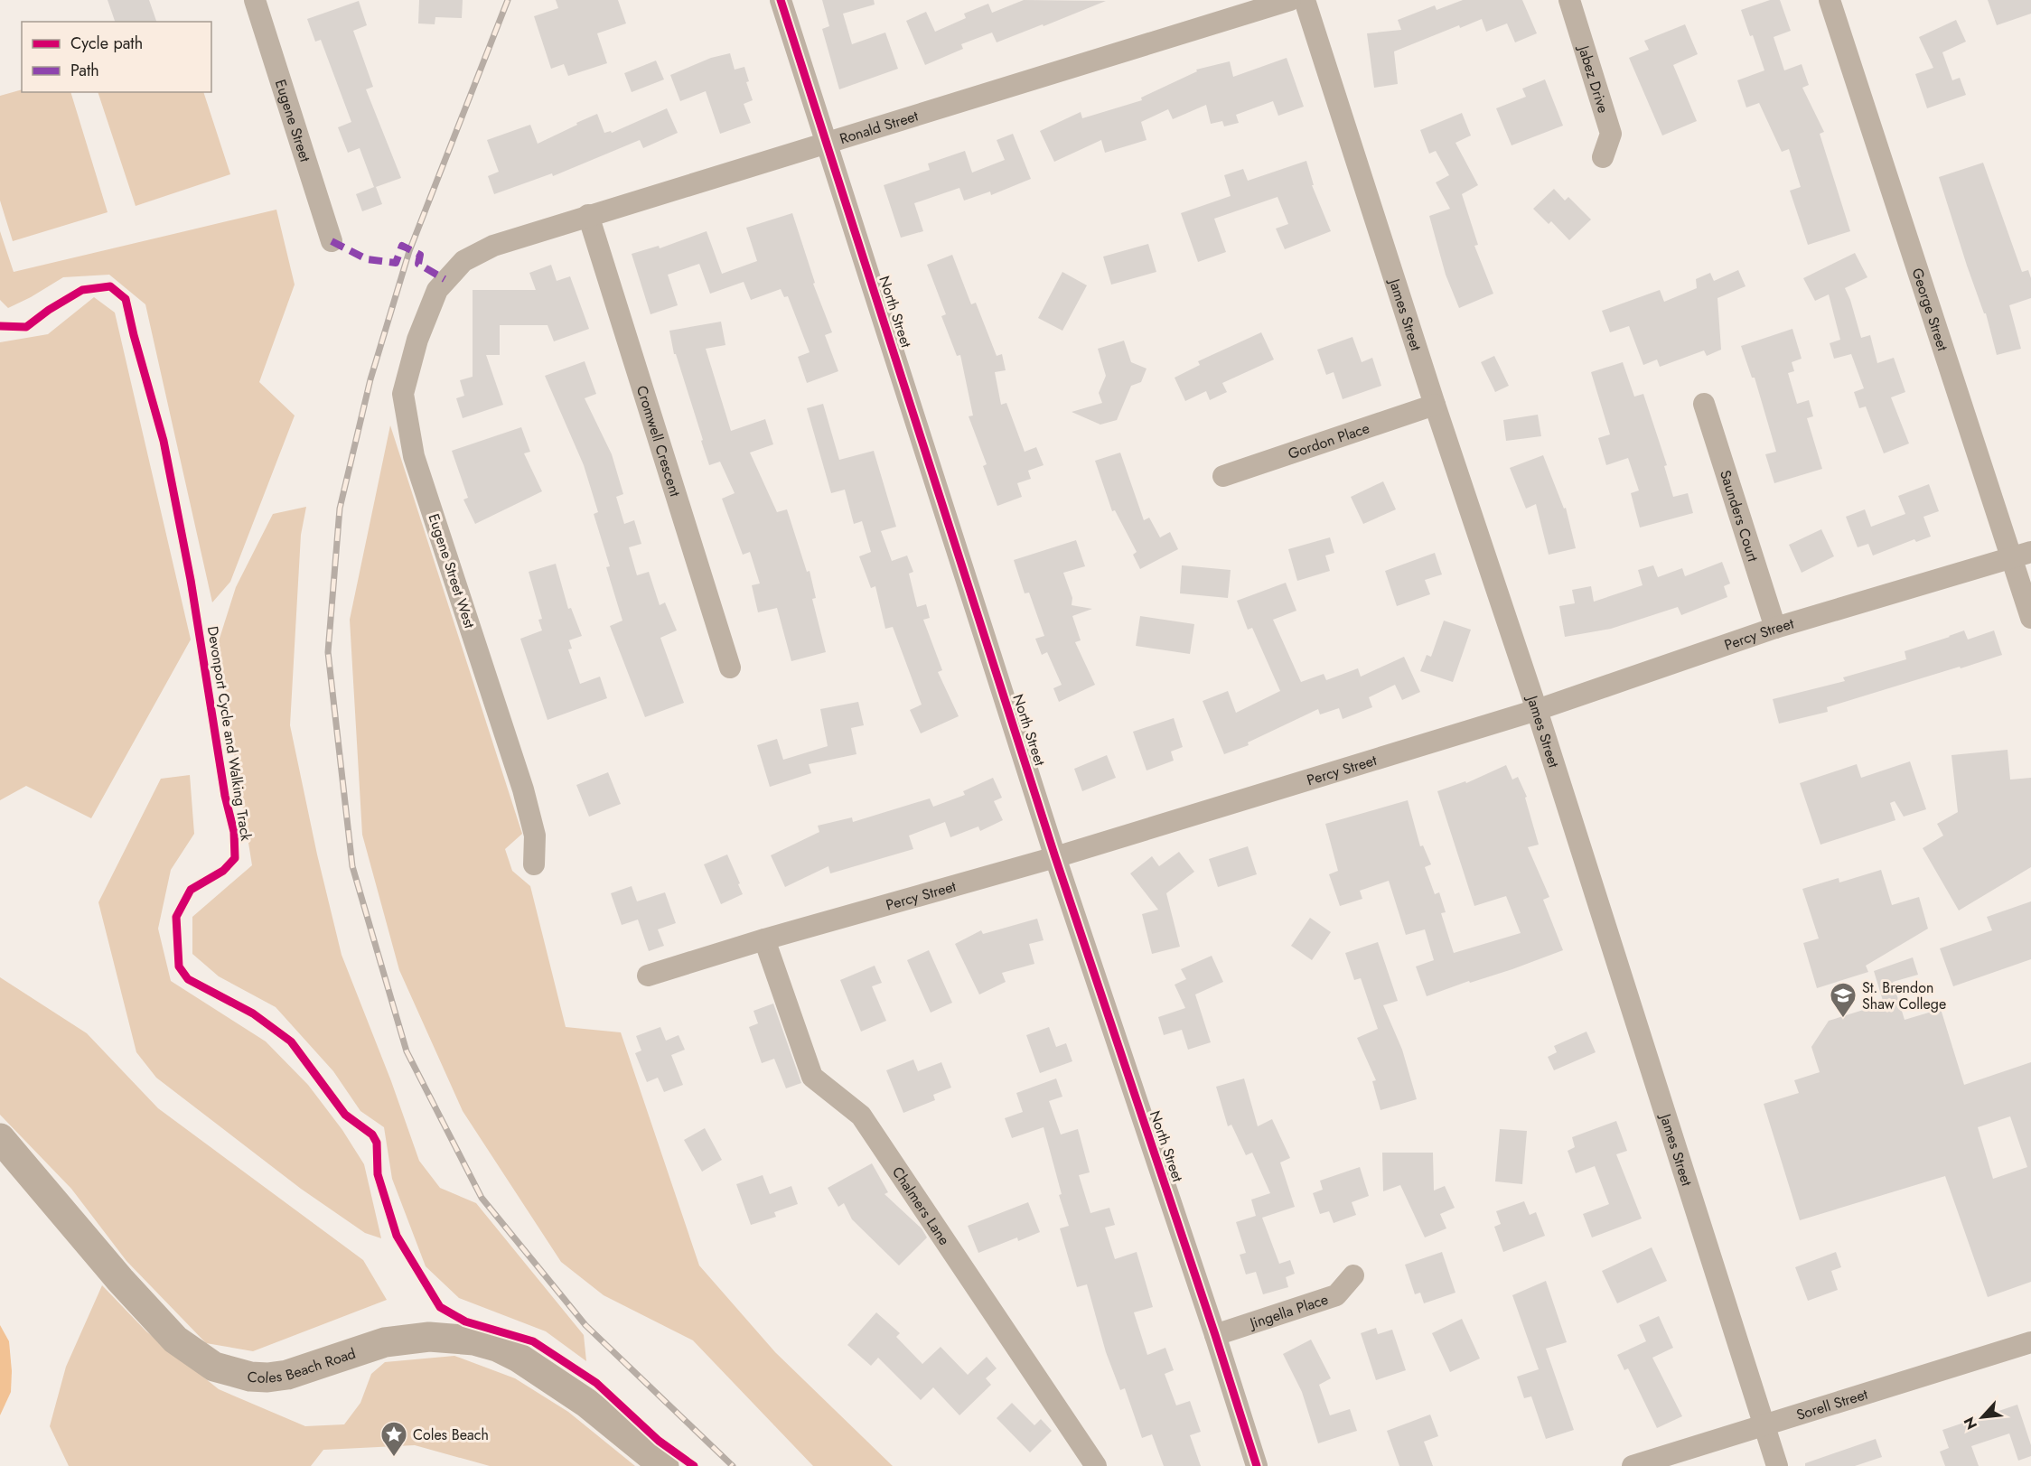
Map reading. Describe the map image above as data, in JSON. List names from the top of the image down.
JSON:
{
  "streets": {
    "street": [
      "Jabez Drive",
      "Eugene Street",
      "Ronald Street",
      "George Street",
      "North Street",
      "James Street",
      "Gordon Place",
      "Cromwell Crescent",
      "Saunders Court",
      "Eugene Street West",
      "Percy Street",
      "Chalmers Lane",
      "Jingella Place",
      "Coles Beach Road",
      "Sorell Street"
    ],
    "cycle path": ["Devonport Cycle and Walking Track"]
  },
  "crossings": [
    ["Ronald Street", "North Street"],
    ["Ronald Street", "Cromwell Crescent"],
    ["Ronald Street", "Eugene Street West"],
    ["George Street", "Percy Street"],
    ["North Street", "Percy Street"],
    ["North Street", "Jingella Place"],
    ["James Street", "Gordon Place"],
    ["James Street", "Percy Street"],
    ["James Street", "Sorell Street"],
    ["Saunders Court", "Percy Street"],
    ["Percy Street", "Chalmers Lane"]
  ],
  "places": {
    "school or university": ["St. Brendon Shaw College"],
    "place": ["Coles Beach"]
  },
  "legend": ["Cycle path", "Path"],
  "north": "bottom left"
}
